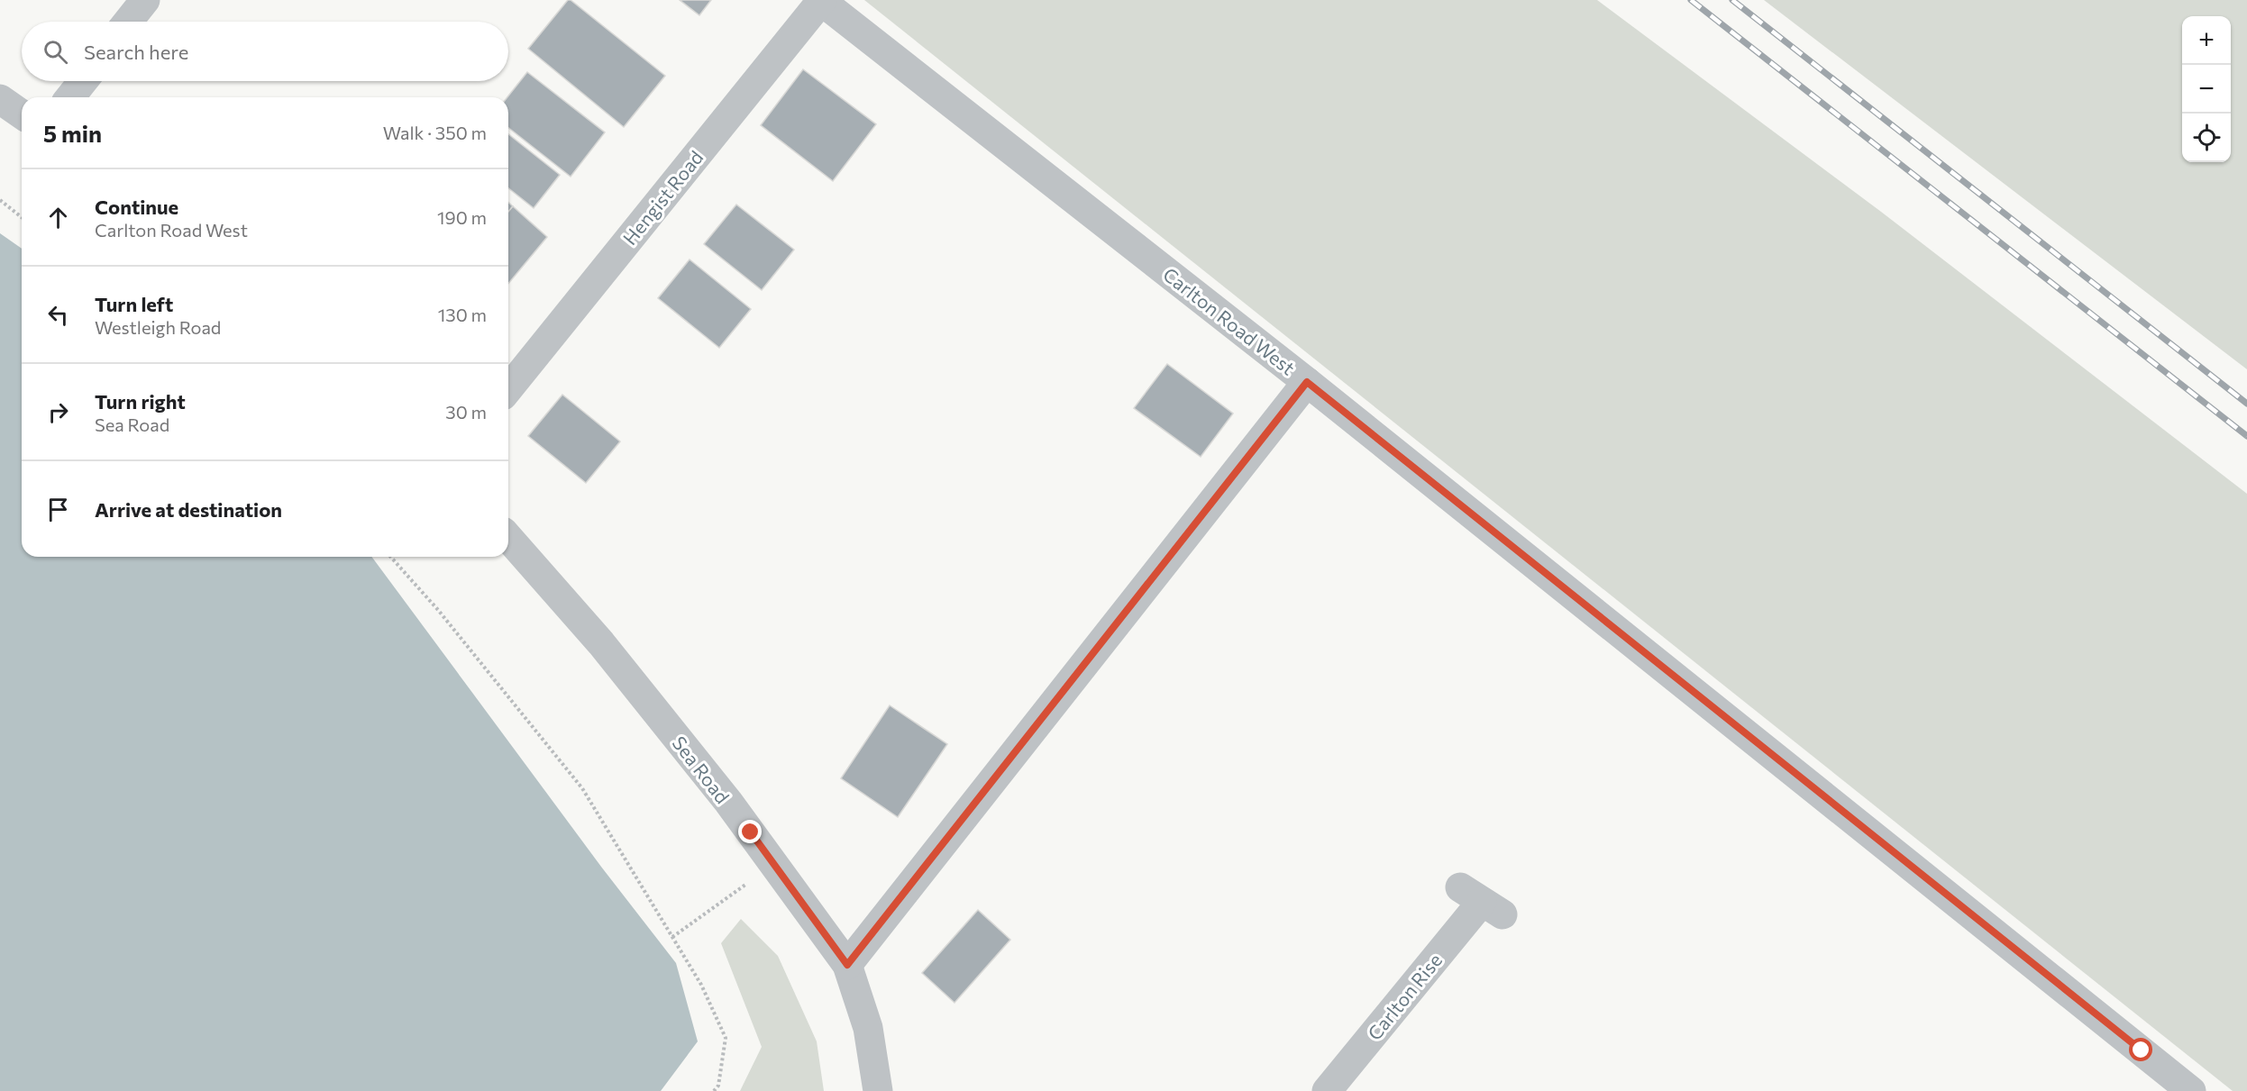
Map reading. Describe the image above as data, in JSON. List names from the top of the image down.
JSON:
{
  "streets": {
    "street": [
      "Hengist Road",
      "Carlton Road West",
      "Sea Road",
      "Carlton Rise"
    ]
  },
  "crossings": [
    ["Hengist Road", "Carlton Road West"]
  ],
  "page": {
    "map_buttons": ["+", "−"],
    "search": "Search here",
    "heading": ["5 min", "Walk · 350 m"],
    "list": [
      ["Continue", "Carlton Road West", "190 m"],
      ["Turn left", "Westleigh Road", "130 m"],
      ["Turn right", "Sea Road", "30 m"],
      "Arrive at destination"
    ]
  }
}
